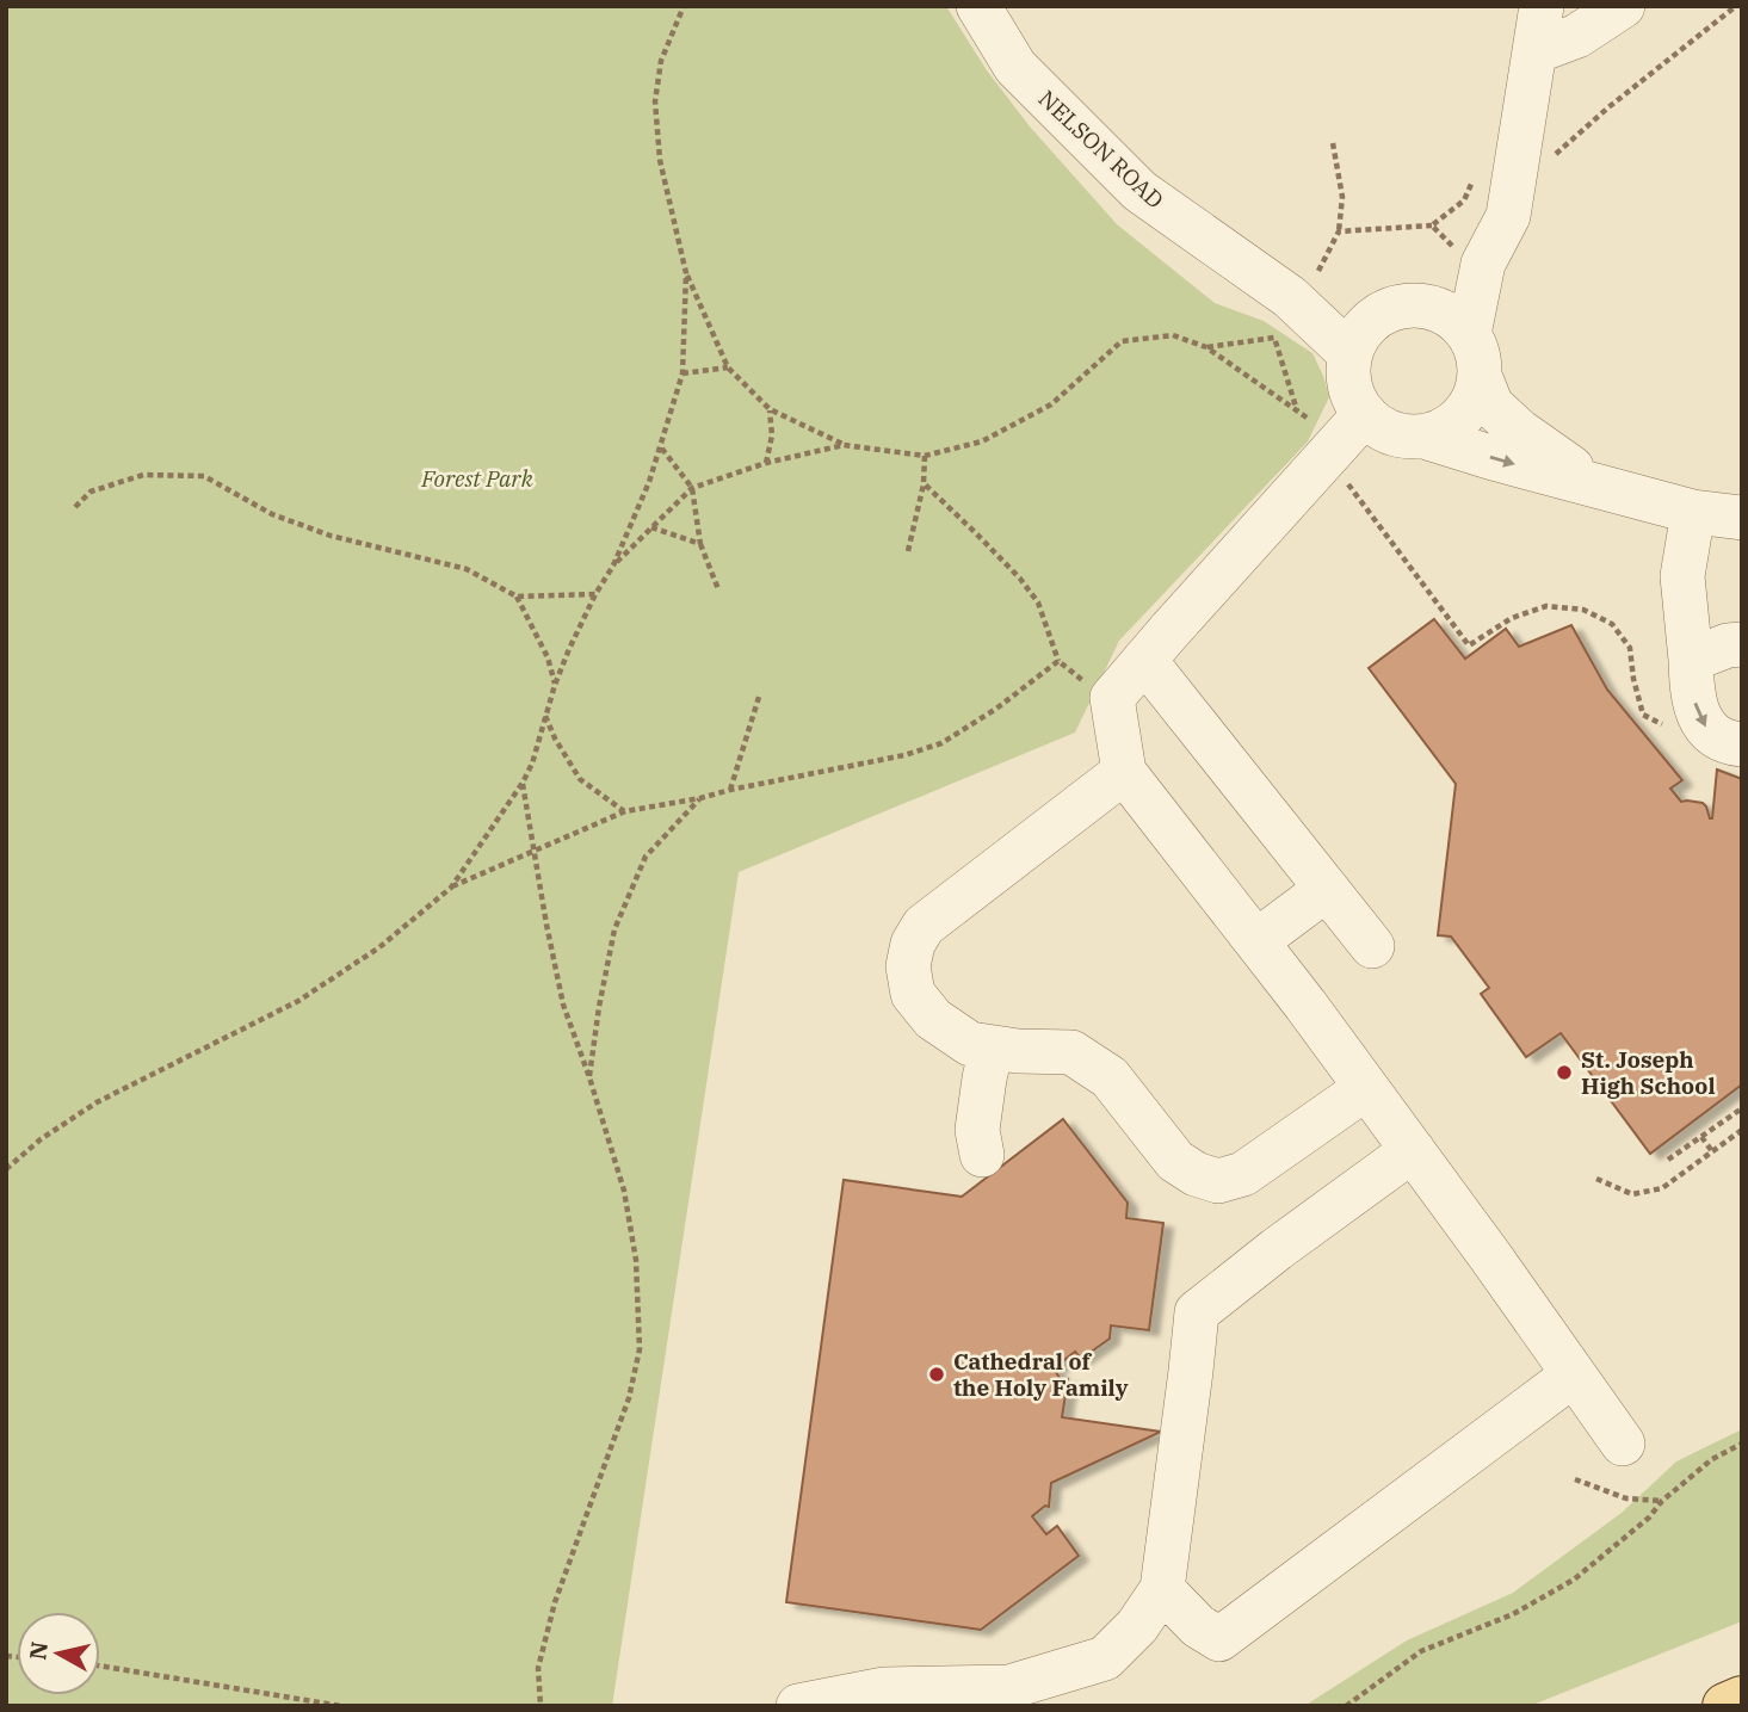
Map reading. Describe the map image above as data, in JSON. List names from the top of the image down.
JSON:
{
  "streets": {
    "street": ["NELSON ROAD"]
  },
  "parks": ["Forest Park"],
  "places": ["St. Joseph High School", "Cathedral of the Holy Family"],
  "north": "left"
}
